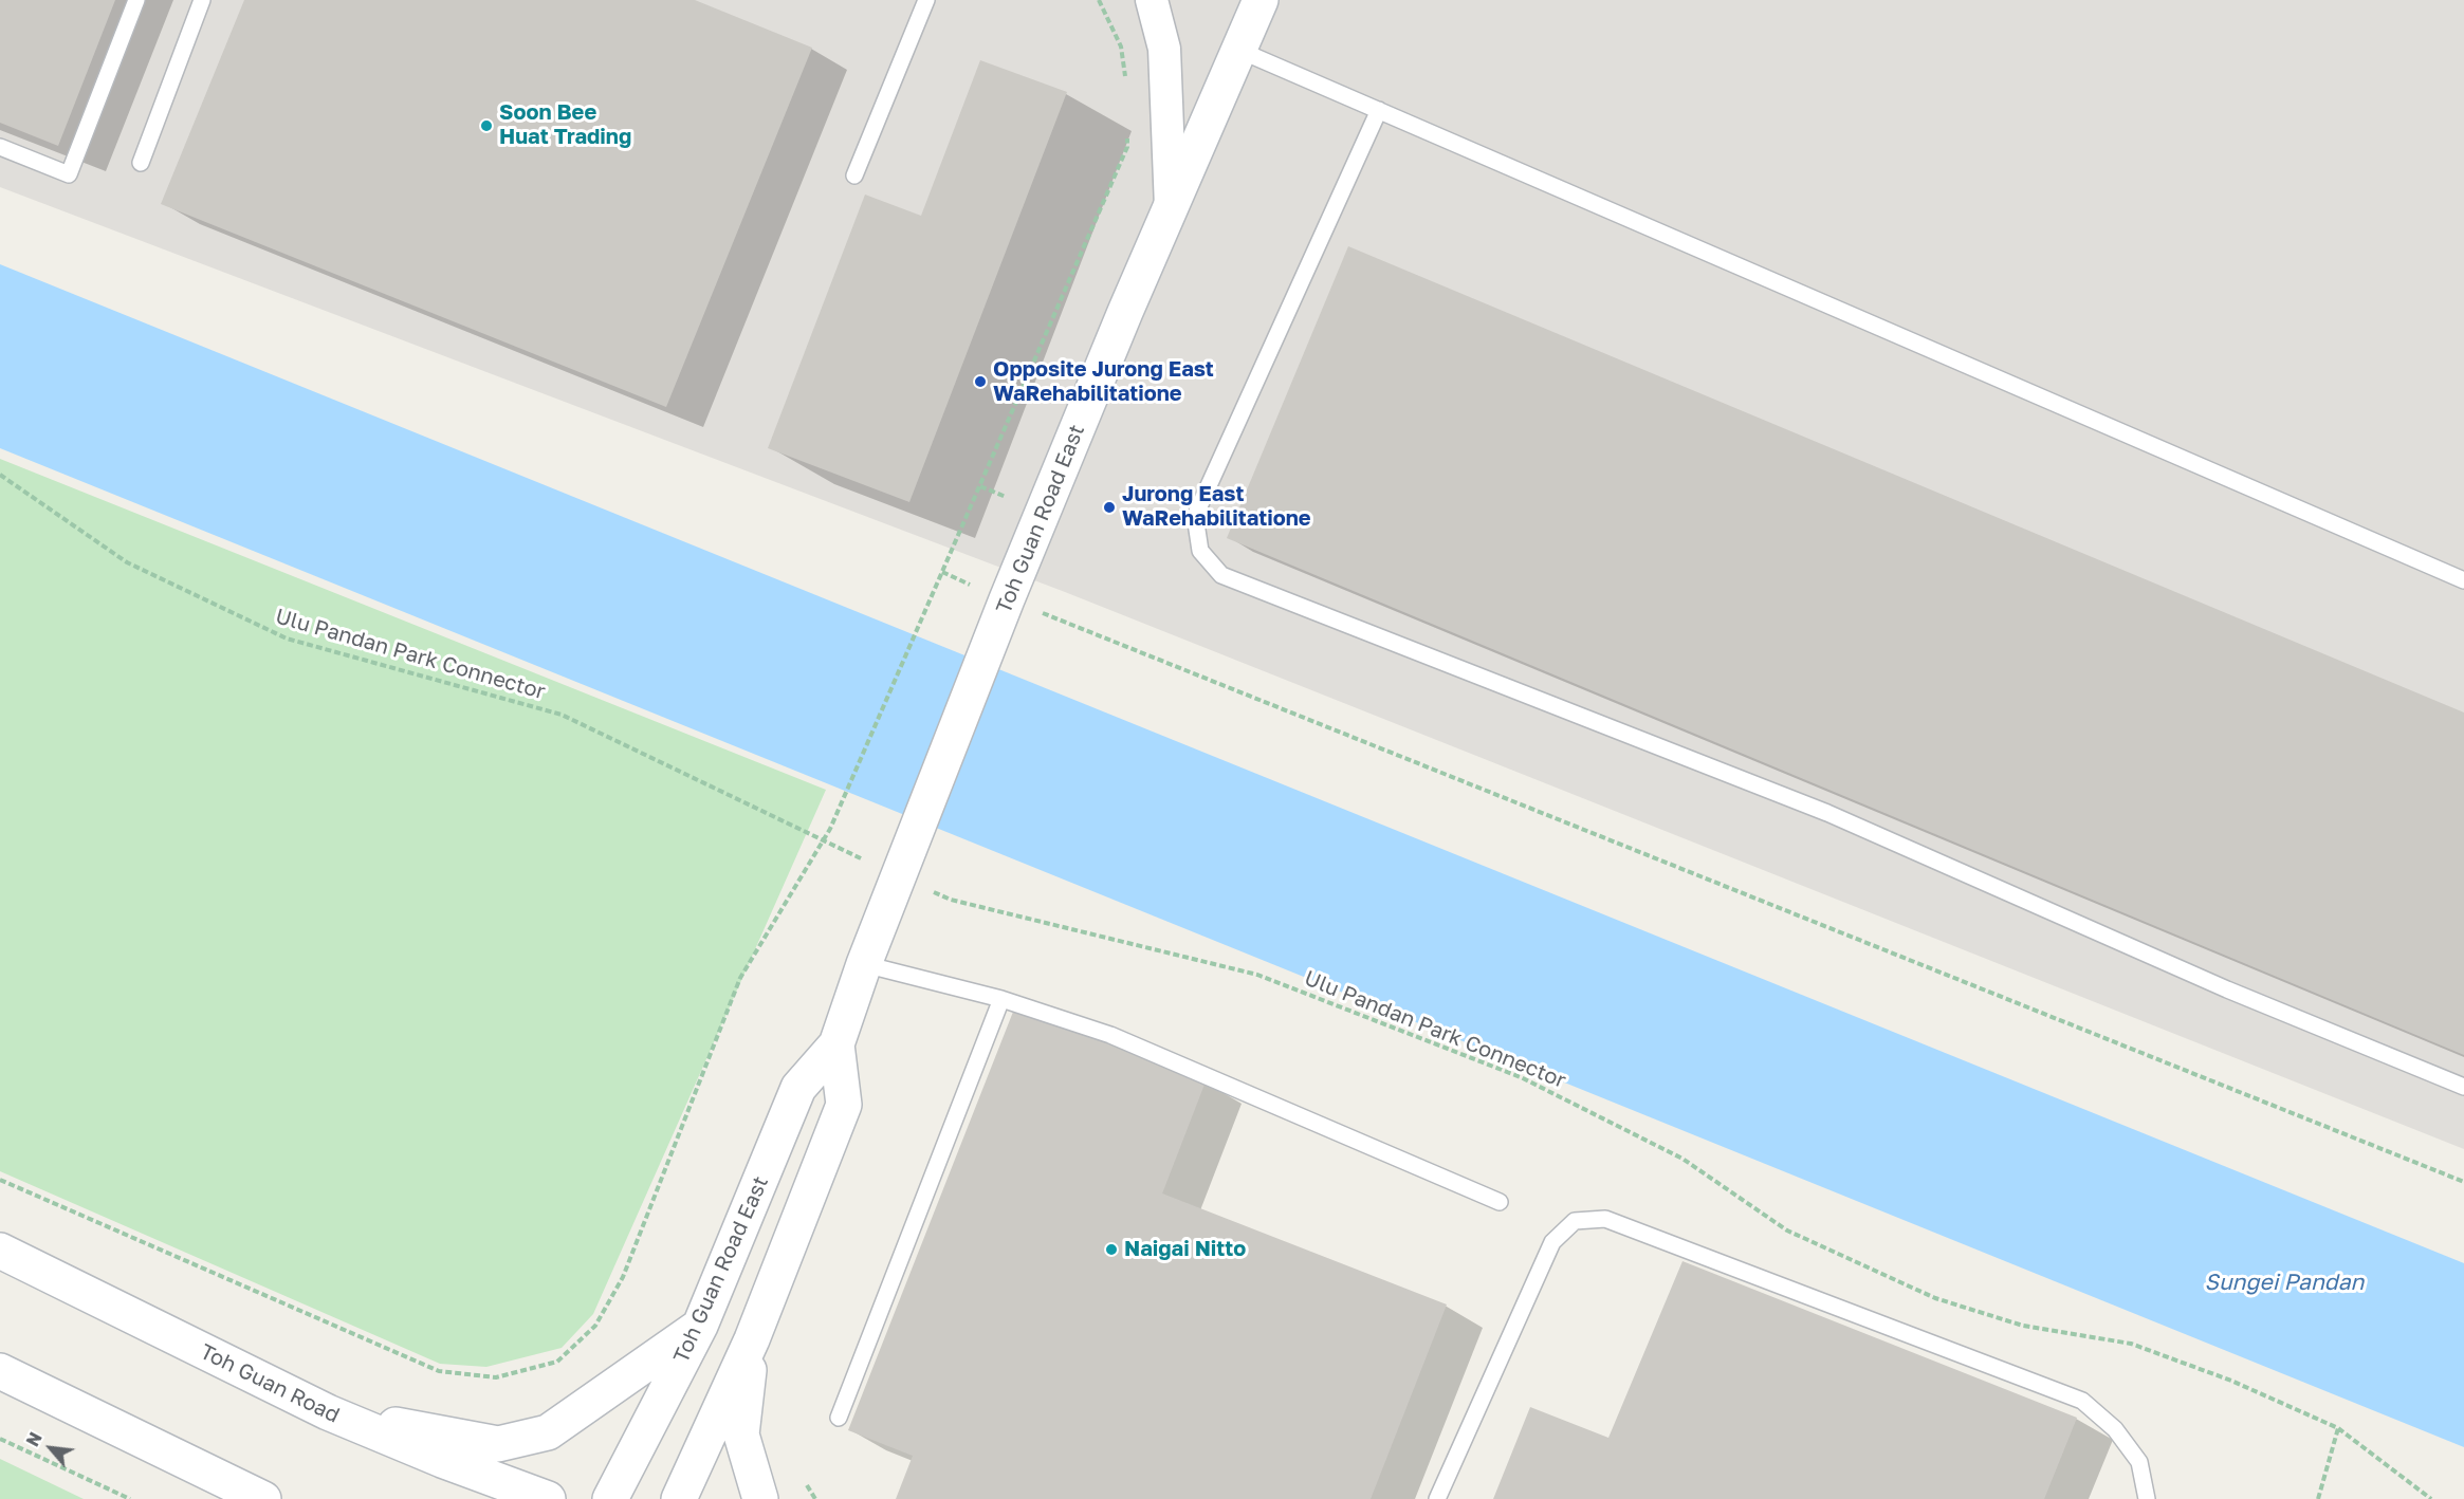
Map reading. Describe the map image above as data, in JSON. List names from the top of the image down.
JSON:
{
  "streets": {
    "street": ["Toh Guan Road East", "Toh Guan Road"],
    "path": ["Ulu Pandan Park Connector"]
  },
  "water": ["Sungei Pandan"],
  "places": [
    "Soon Bee Huat Trading",
    "Opposite Jurong East WaRehabilitatione",
    "Jurong East WaRehabilitatione",
    "Naigai Nitto"
  ],
  "north": "top left"
}
